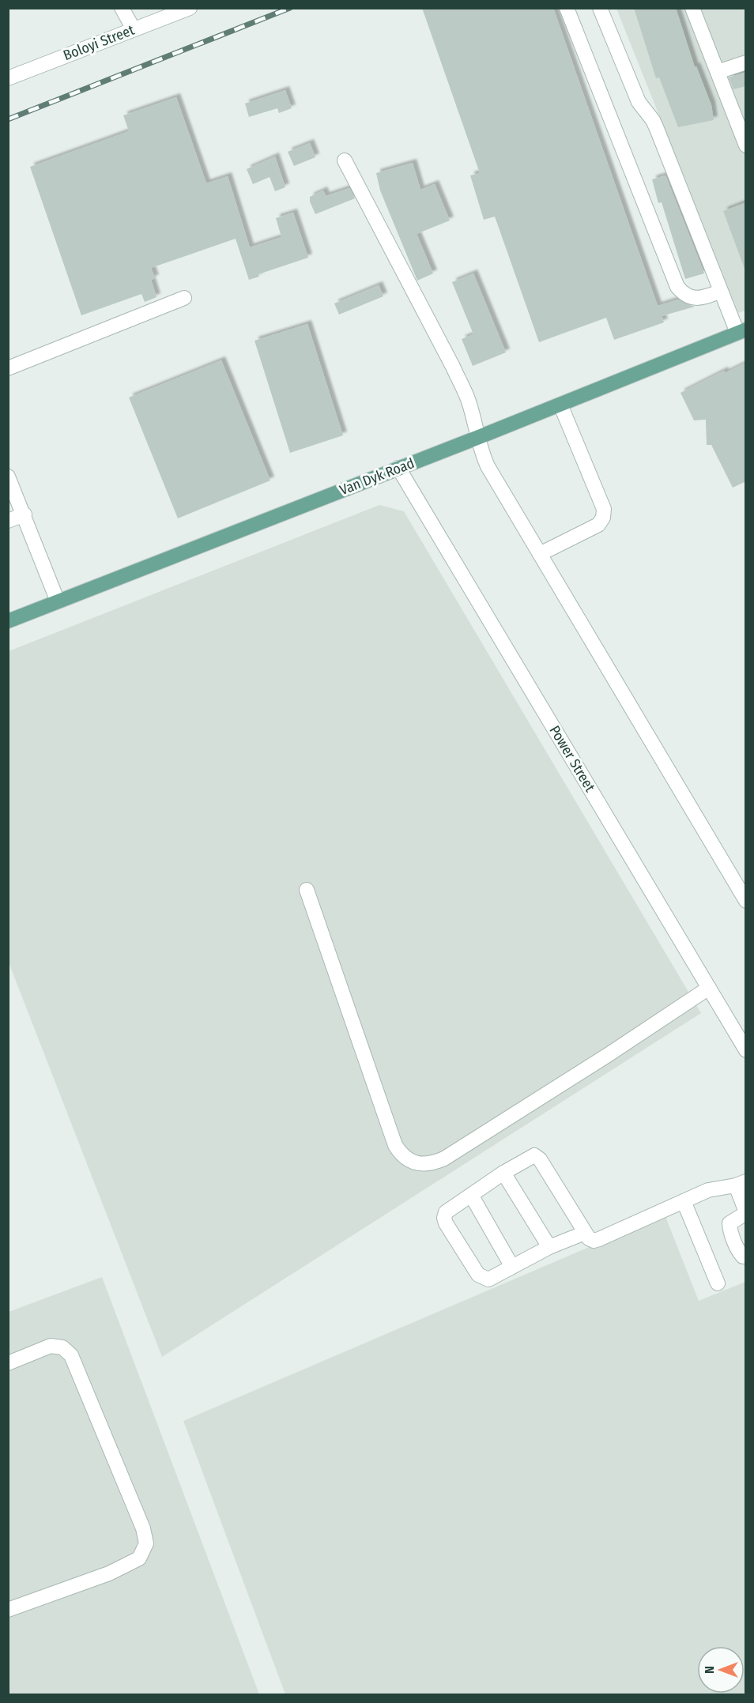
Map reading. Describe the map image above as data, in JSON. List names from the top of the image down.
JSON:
{
  "streets": {
    "main road": ["Van Dyk Road"],
    "street": ["Boloyi Street", "Power Street"]
  },
  "crossings": [
    ["Van Dyk Road", "Power Street"]
  ],
  "north": "left"
}
